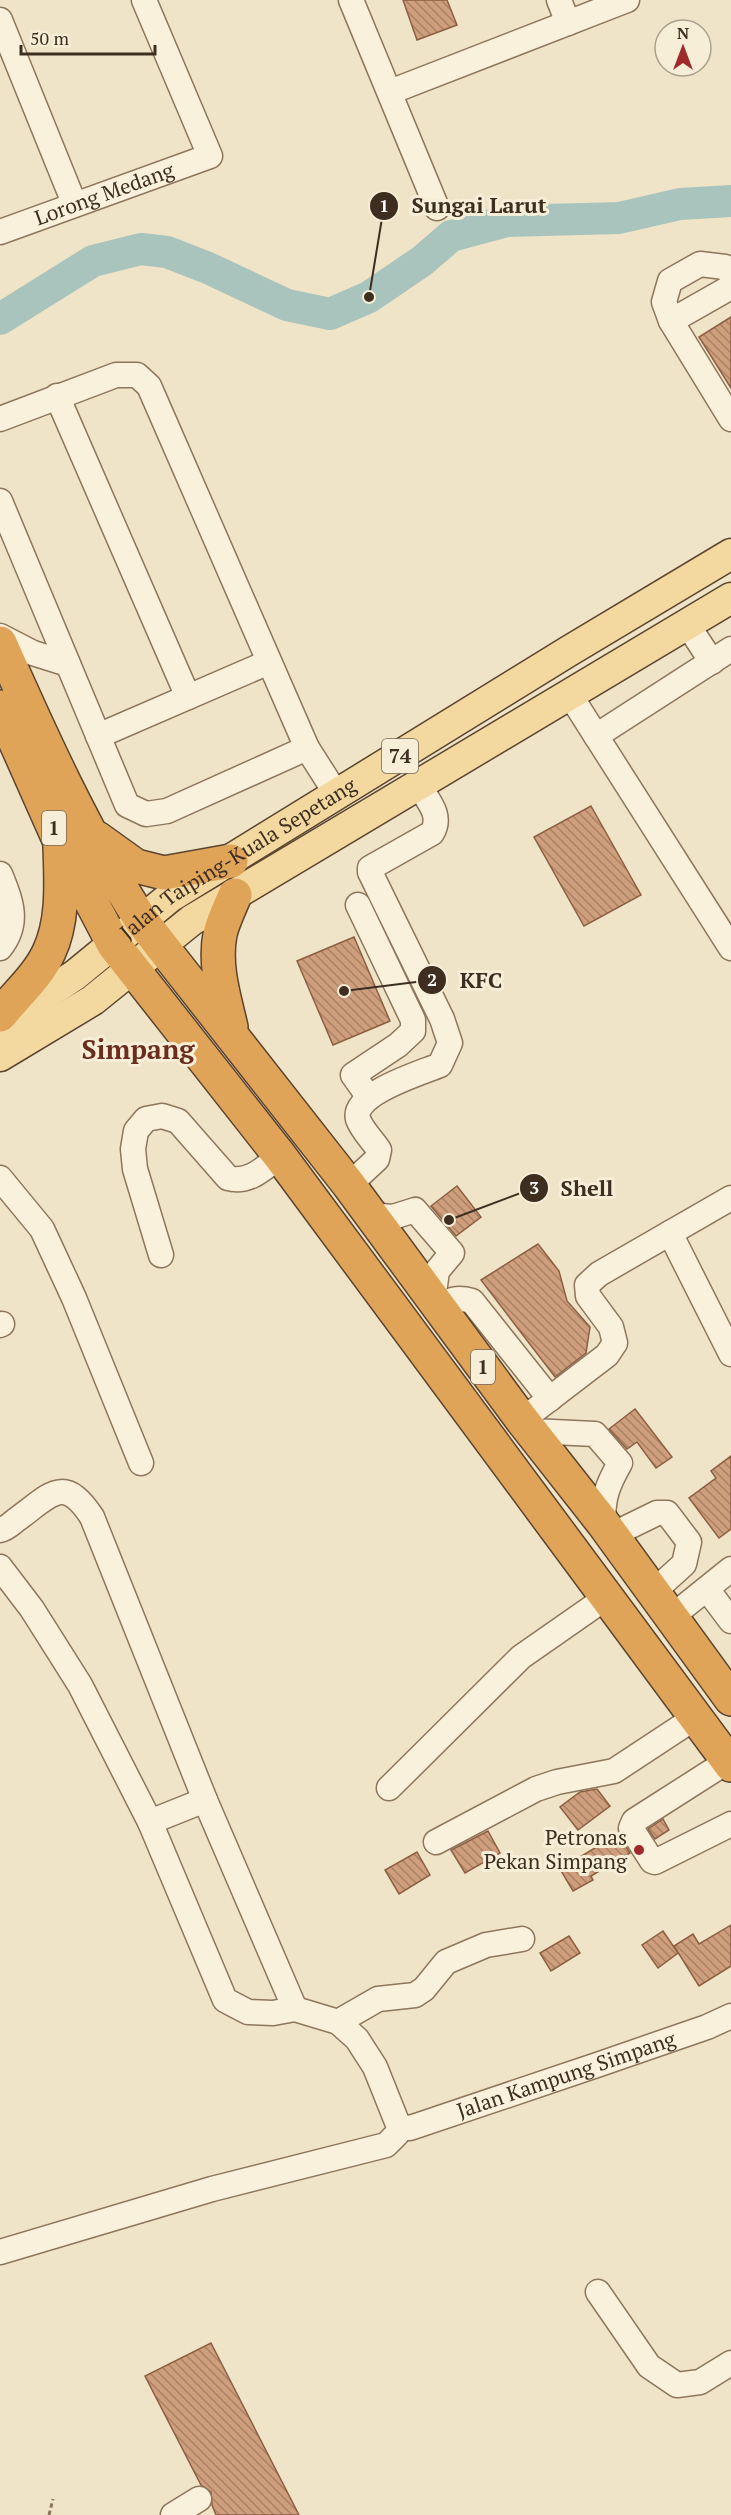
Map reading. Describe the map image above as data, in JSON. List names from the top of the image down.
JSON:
{
  "streets": {
    "highway": ["1"],
    "main road": ["74", "Jalan Taiping-Kuala Sepetang"],
    "street": ["Lorong Medang", "Jalan Kampung Simpang"]
  },
  "crossings": [
    ["1", "Jalan Taiping-Kuala Sepetang"]
  ],
  "districts": ["Simpang"],
  "places": [
    "Sungai Larut",
    "KFC",
    "Shell",
    "Petronas Pekan Simpang"
  ],
  "scale_bar": "50 m",
  "north": "top"
}
